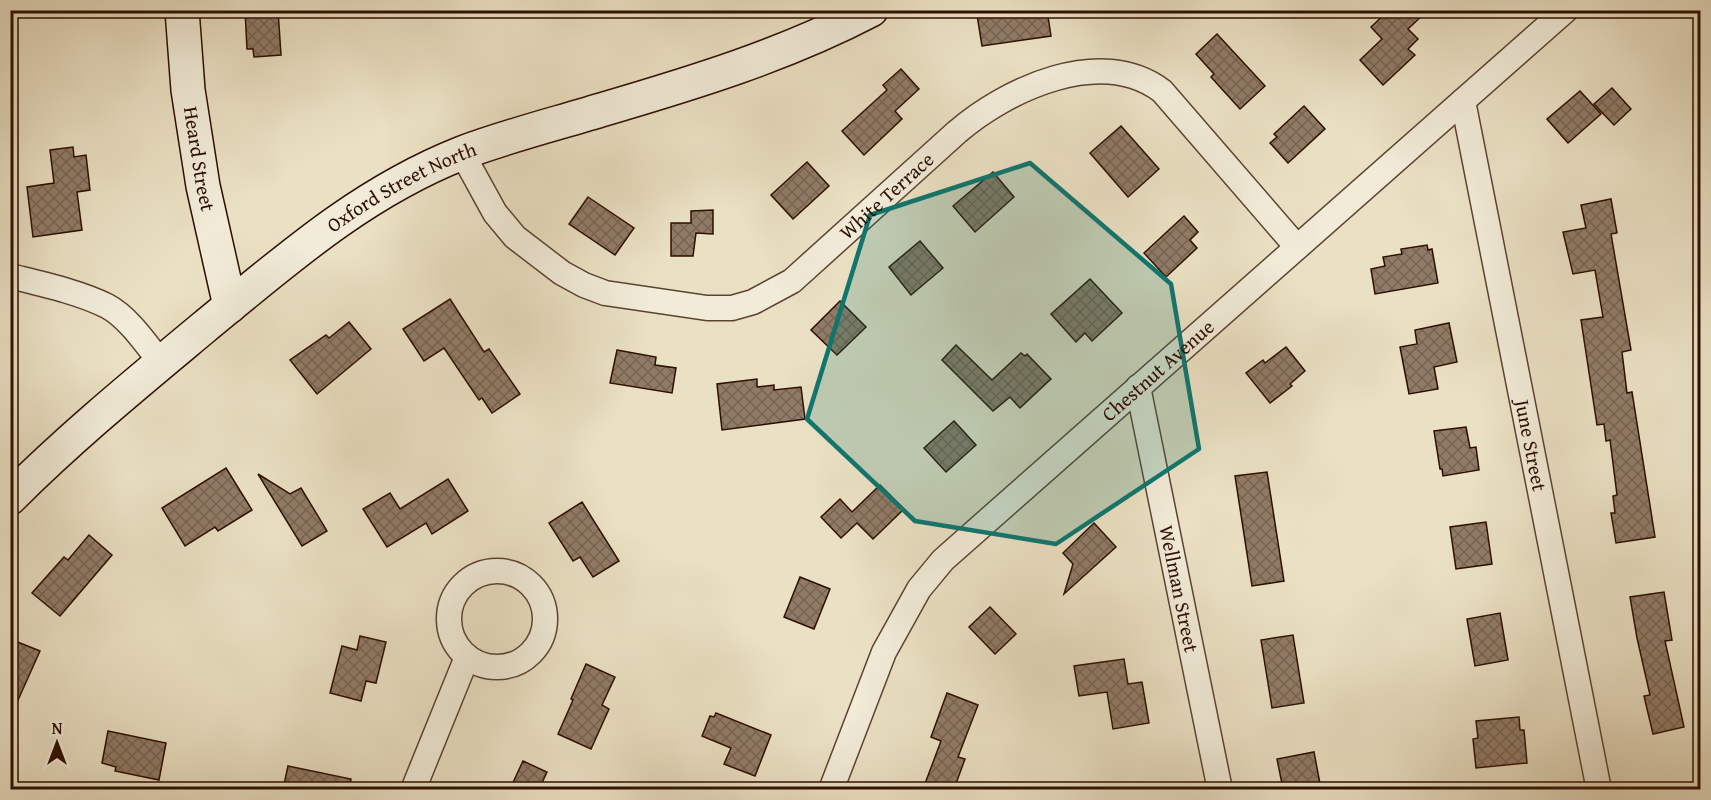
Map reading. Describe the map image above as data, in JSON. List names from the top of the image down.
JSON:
{
  "streets": {
    "street": [
      "Heard Street",
      "Oxford Street North",
      "White Terrace",
      "Chestnut Avenue",
      "June Street",
      "Wellman Street"
    ]
  },
  "crossings": [
    ["Heard Street", "Oxford Street North"],
    ["Oxford Street North", "White Terrace"],
    ["White Terrace", "Chestnut Avenue"],
    ["Chestnut Avenue", "June Street"],
    ["Chestnut Avenue", "Wellman Street"]
  ],
  "north": "top"
}
